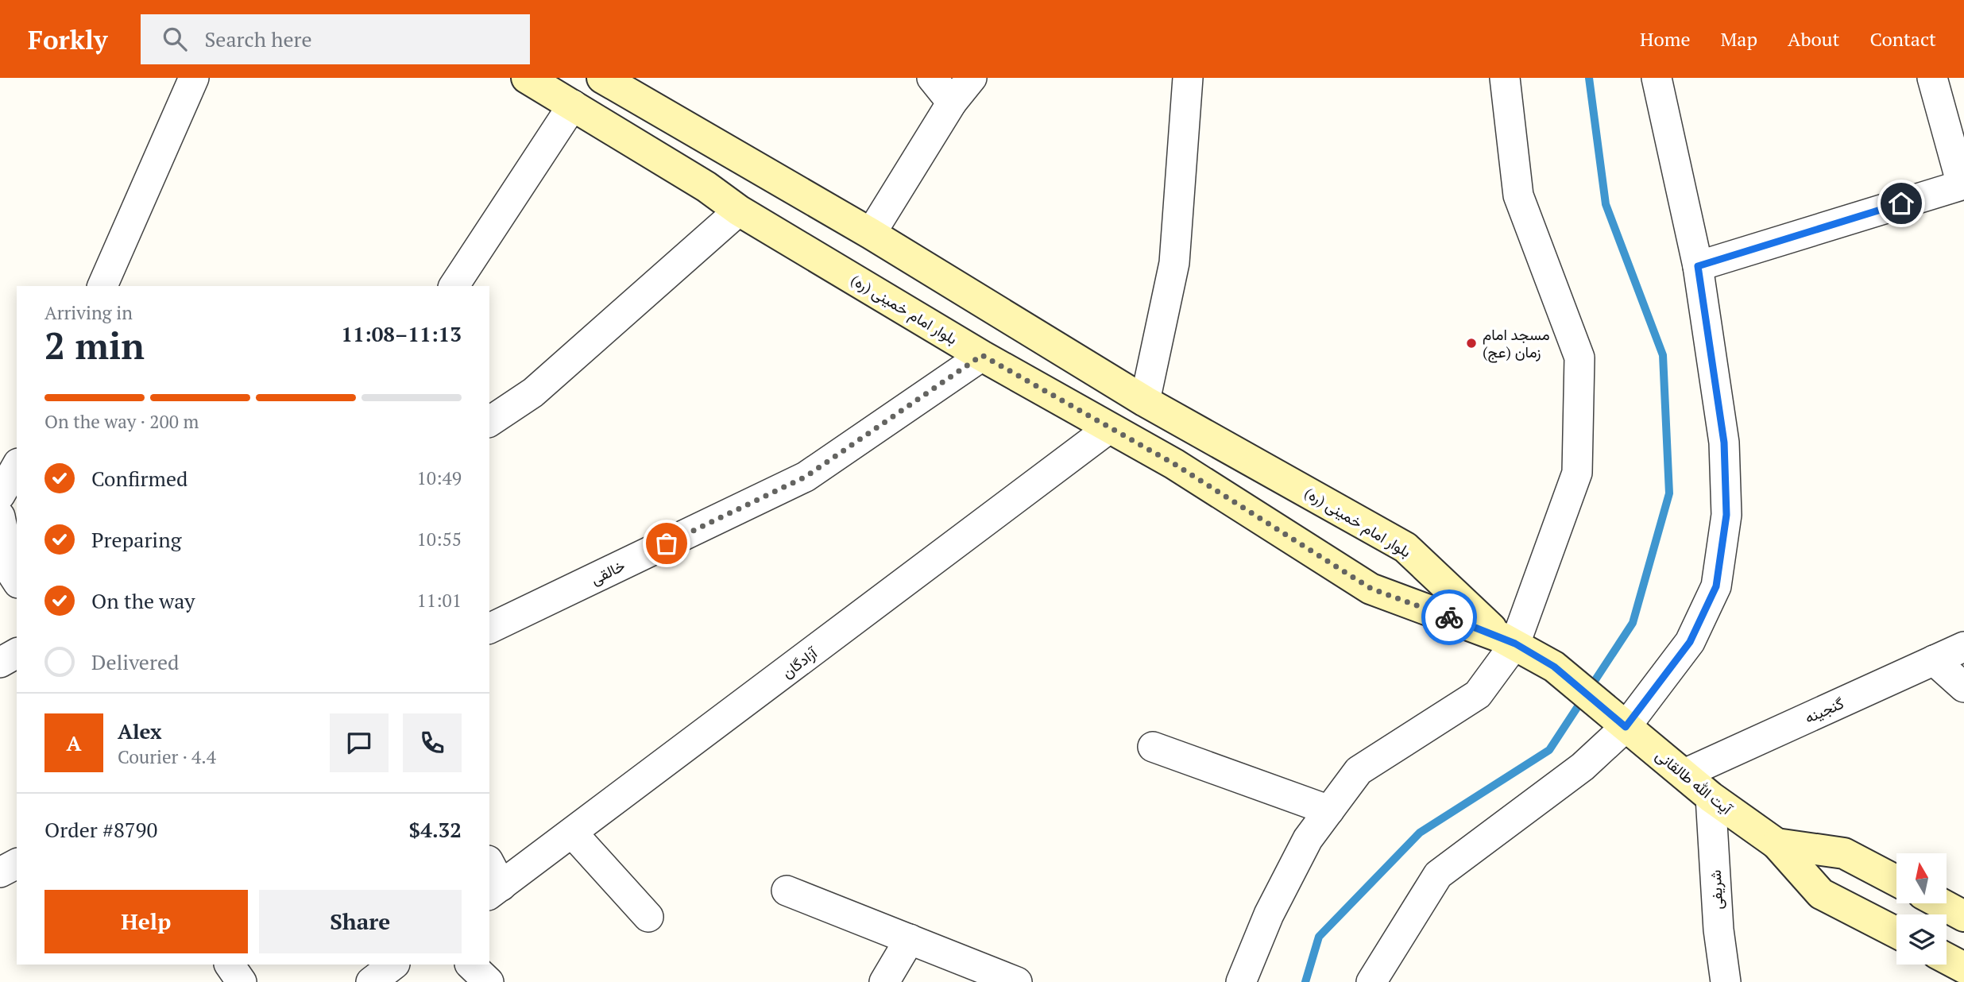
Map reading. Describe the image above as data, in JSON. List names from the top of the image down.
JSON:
{
  "streets": {
    "main road": ["بلوار امام خمینی (ره)", "آیت الله طالقانی"],
    "street": [
      "خالقی",
      "آزادگان",
      "گنجینه",
      "شریفی"
    ]
  },
  "crossings": [
    ["بلوار امام خمینی (ره)", "خالقی"],
    ["بلوار امام خمینی (ره)", "آزادگان"],
    ["بلوار امام خمینی (ره)", "آیت الله طالقانی"],
    ["گنجینه", "آیت الله طالقانی"],
    ["آیت الله طالقانی", "شریفی"]
  ],
  "places": ["مسجد امام زمان (عج)"],
  "north": "top",
  "page": {
    "header": "Forkly",
    "search": "Search here",
    "nav": [
      "Home",
      "Map",
      "About",
      "Contact"
    ],
    "heading": ["2 min", "Arriving in", "11:08–11:13"],
    "panel": [
      "Alex",
      "Courier · 4.4",
      "Order #8790",
      "$4.32"
    ],
    "bar": "On the way · 200 m",
    "list": [
      ["Confirmed", "10:49"],
      ["Preparing", "10:55"],
      ["On the way", "11:01"],
      "Delivered"
    ],
    "round": "A",
    "buttons": ["Help", "Share"]
  }
}
